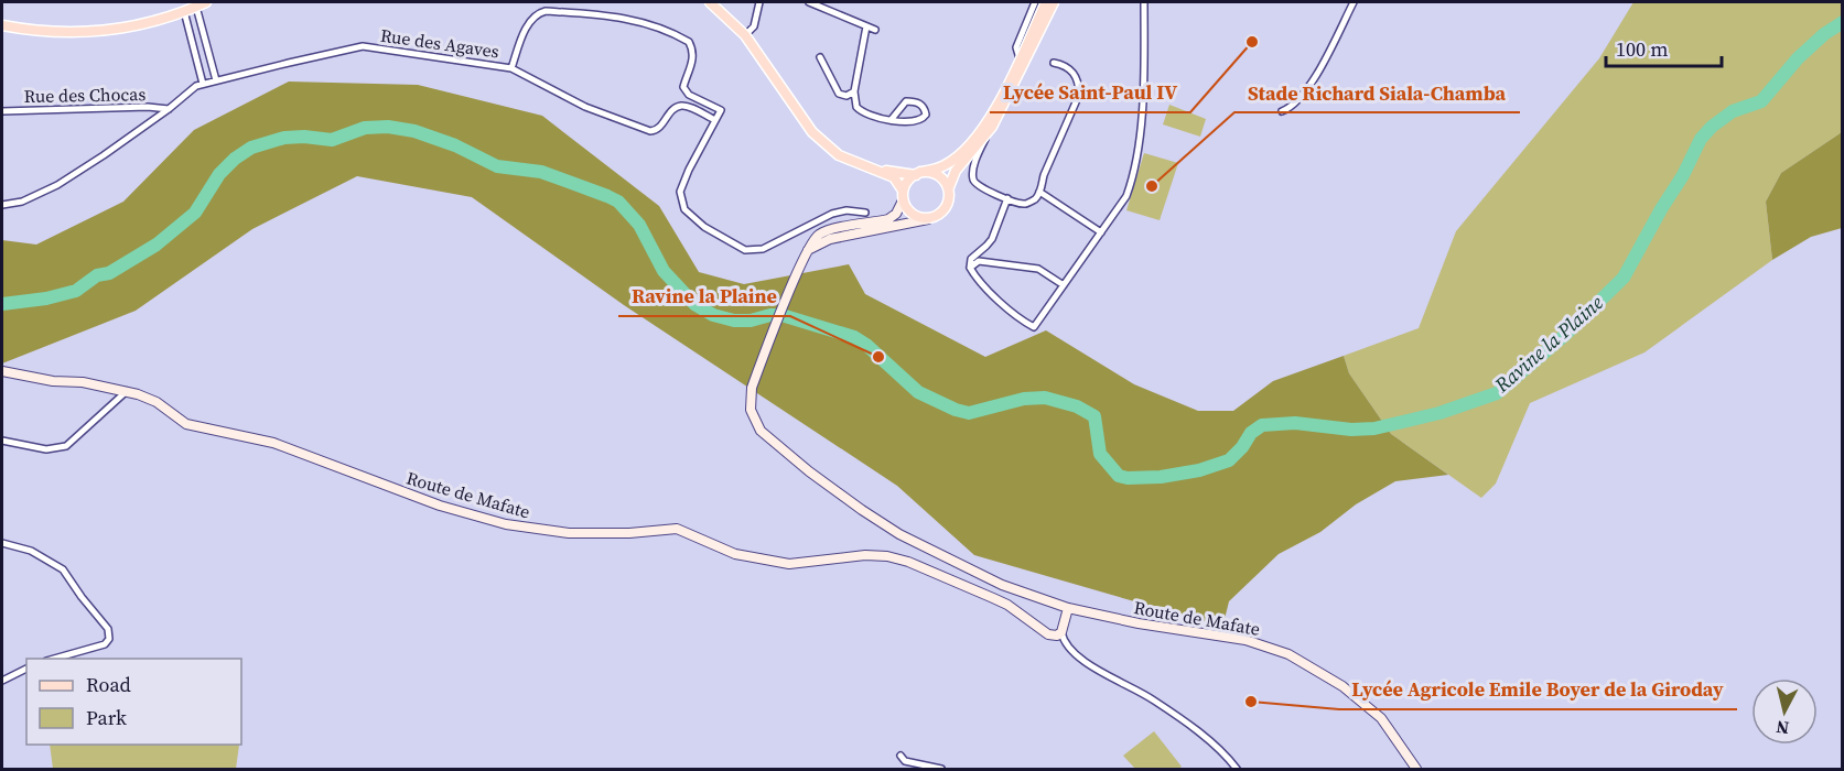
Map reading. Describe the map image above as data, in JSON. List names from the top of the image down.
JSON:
{
  "streets": {
    "main road": ["Route de Mafate"],
    "street": ["Rue des Agaves", "Rue des Chocas"]
  },
  "crossings": [
    ["Rue des Agaves", "Rue des Chocas"]
  ],
  "water": ["Ravine la Plaine"],
  "places": [
    "Lycée Saint-Paul IV",
    "Stade Richard Siala-Chamba",
    "Ravine la Plaine",
    "Lycée Agricole Emile Boyer de la Giroday"
  ],
  "legend": ["Road", "Park"],
  "scale_bar": "100 m",
  "north": "bottom"
}
